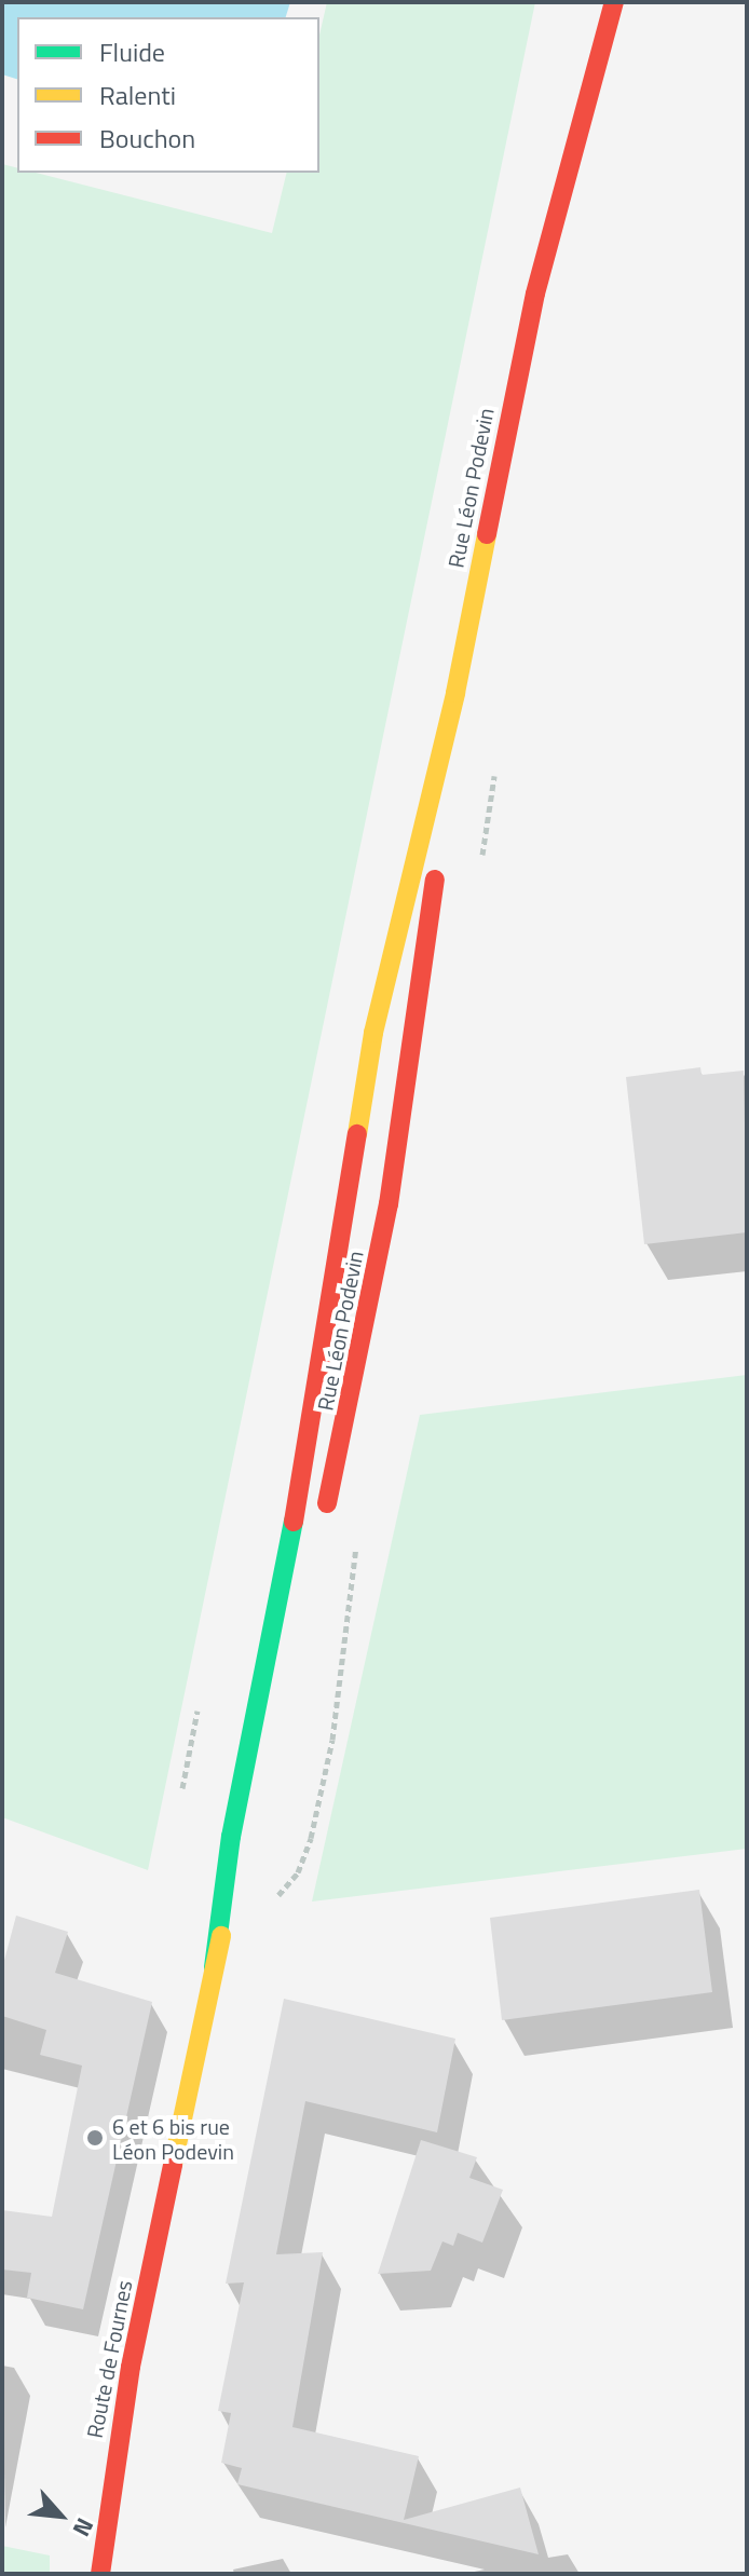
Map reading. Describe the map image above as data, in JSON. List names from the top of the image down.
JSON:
{
  "streets": {
    "main road": ["Rue Léon Podevin", "Route de Fournes"]
  },
  "crossings": [
    ["Rue Léon Podevin", "Route de Fournes"]
  ],
  "places": ["6 et 6 bis rue Léon Podevin"],
  "legend": ["Fluide", "Ralenti", "Bouchon"],
  "north": "bottom right"
}
